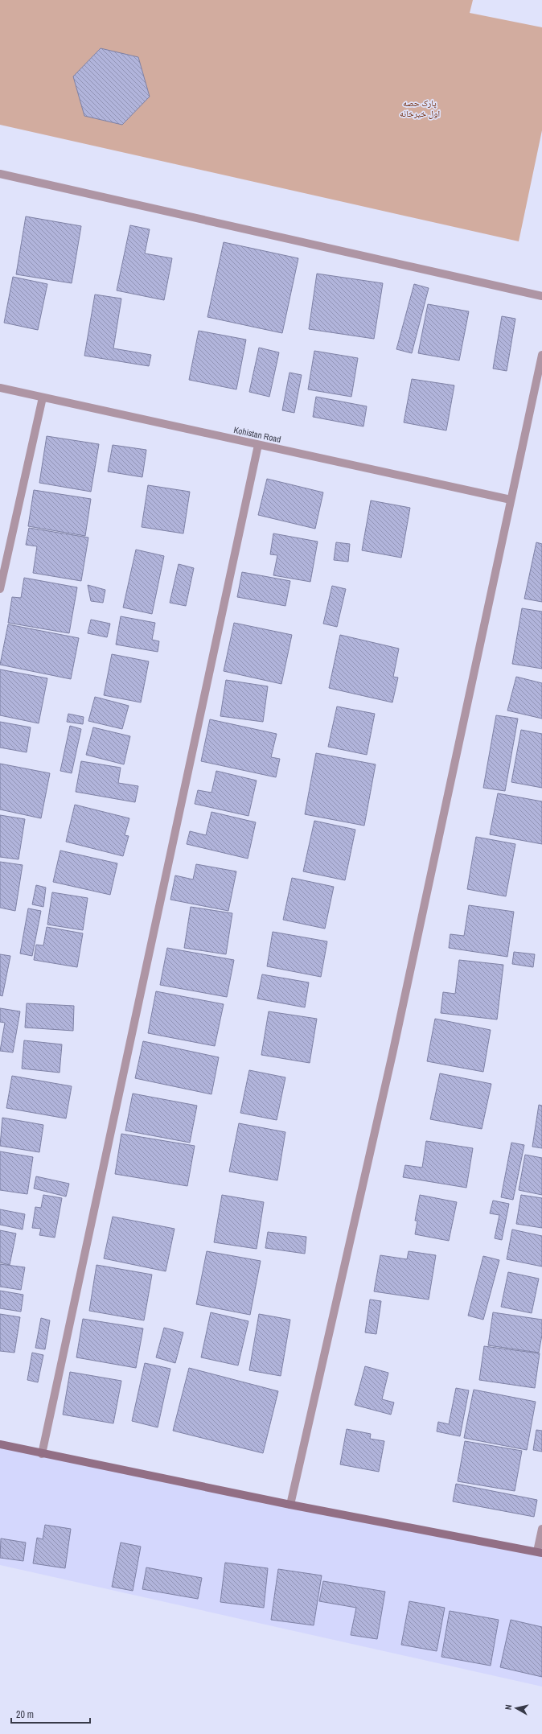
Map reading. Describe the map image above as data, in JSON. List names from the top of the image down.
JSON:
{
  "streets": {
    "street": ["Kohistan Road"]
  },
  "parks": ["پارک حصه اول خیرخانه"],
  "scale_bar": "20 m",
  "north": "left"
}
